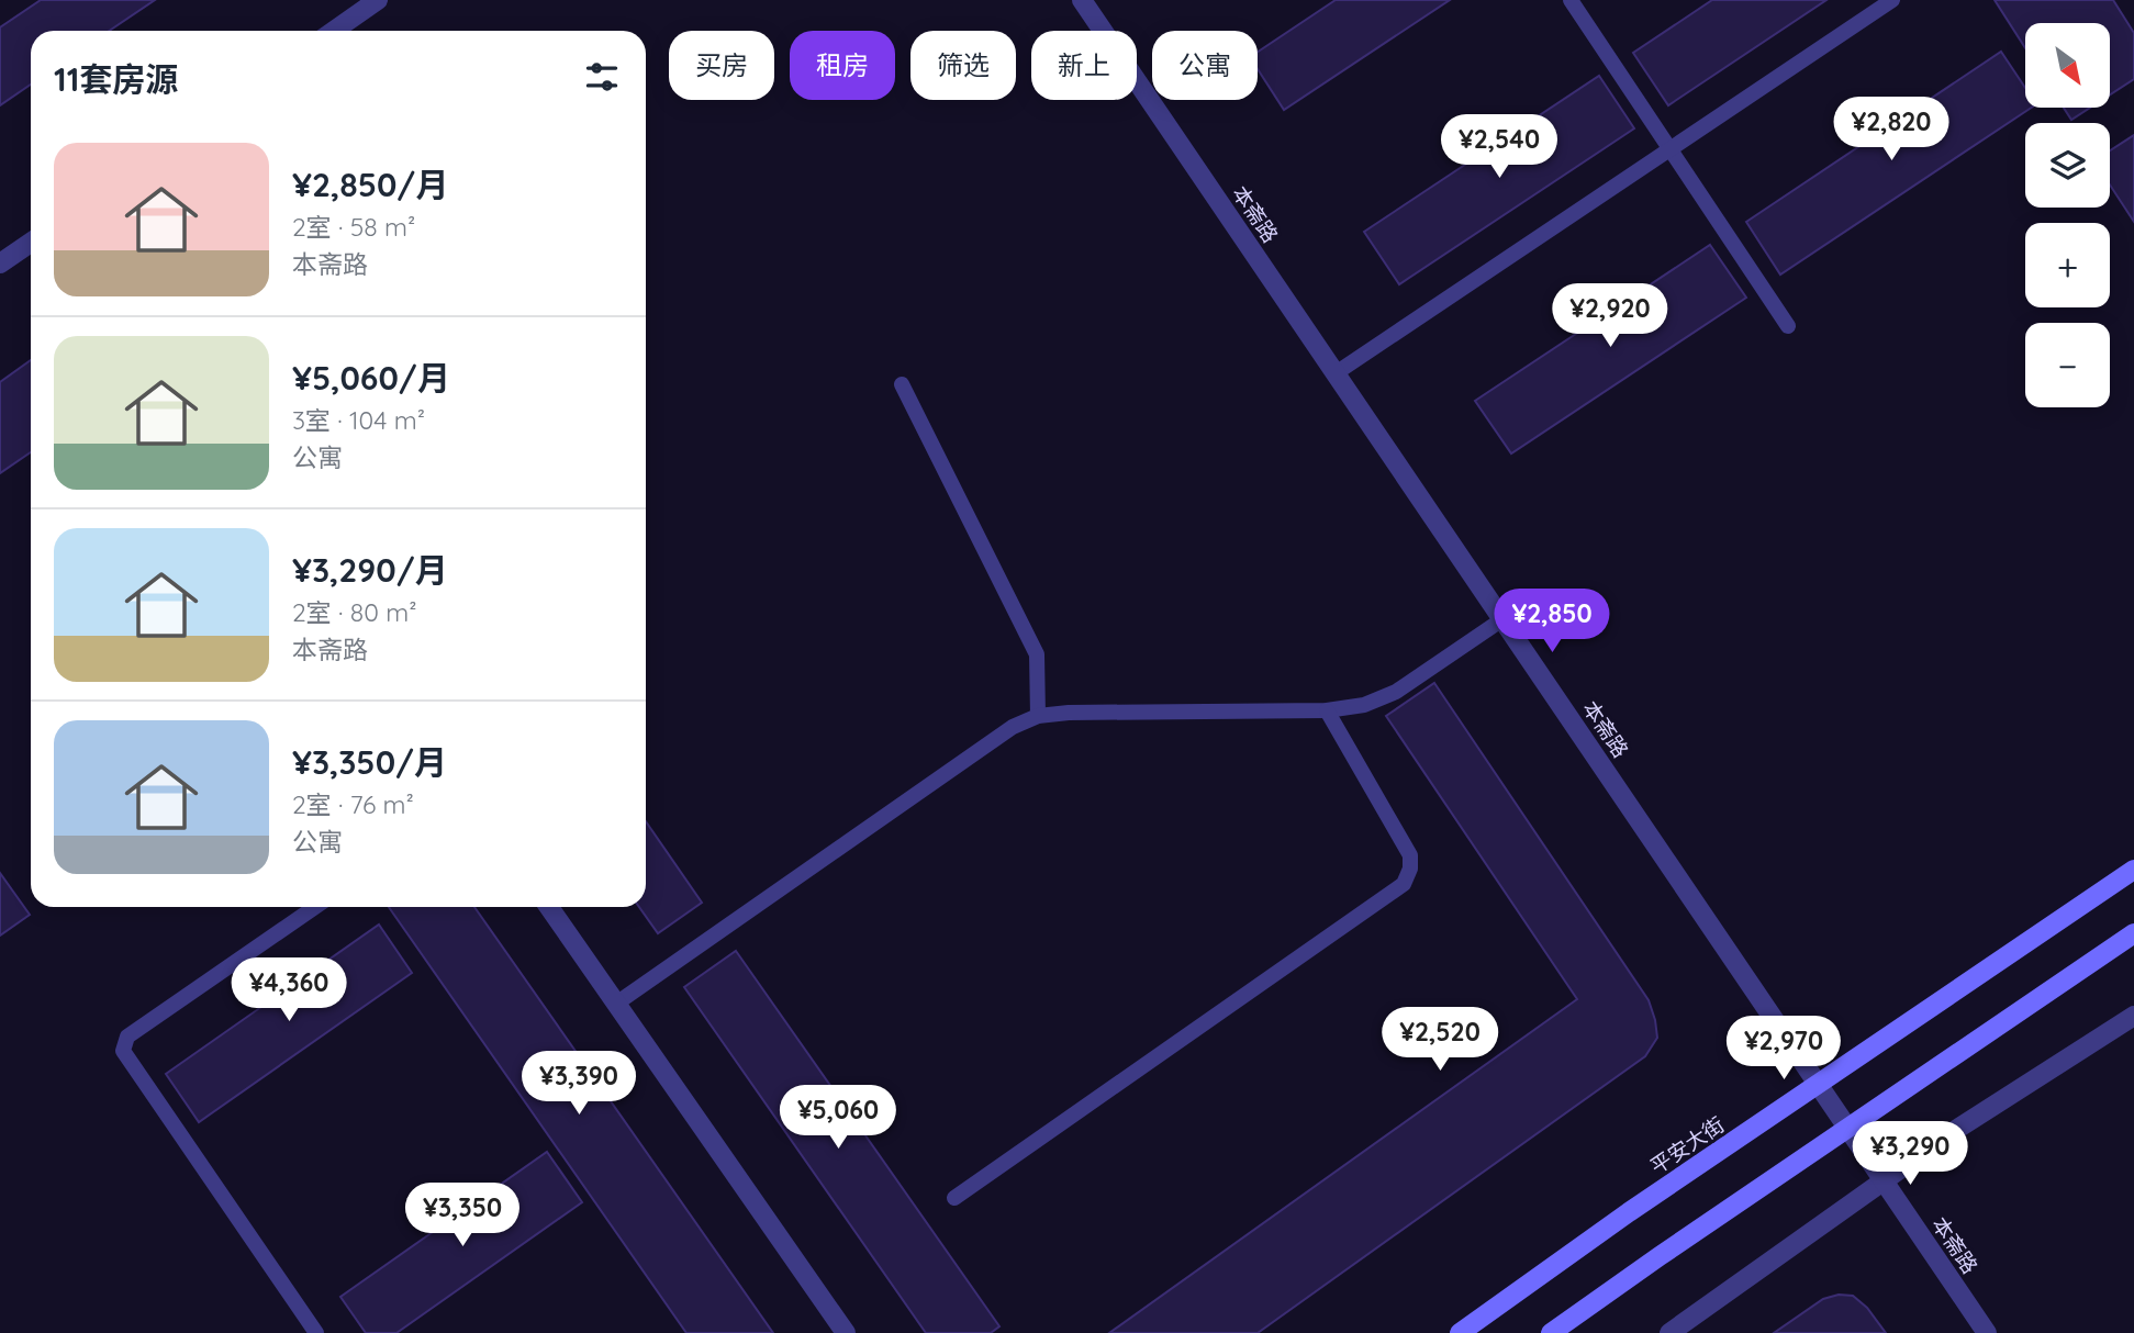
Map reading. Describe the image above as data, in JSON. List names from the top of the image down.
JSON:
{
  "streets": {
    "main road": ["平安大街"],
    "street": ["本斋路"]
  },
  "crossings": [
    ["本斋路", "平安大街"]
  ],
  "north": "bottom right",
  "page": {
    "map_buttons": ["+", "−"],
    "chip": [
      "买房",
      "租房",
      "筛选",
      "新上",
      "公寓"
    ],
    "heading": "11套房源",
    "price": [
      "¥2,820",
      "¥2,540",
      "¥2,920",
      "¥2,850",
      "¥4,360",
      "¥2,520",
      "¥2,970",
      "¥3,390",
      "¥5,060",
      "¥3,290",
      "¥3,350"
    ],
    "list": [
      {
        "name": "¥2,850/月",
        "note": "2室 · 58 m² · 本斋路"
      },
      {
        "name": "¥5,060/月",
        "note": "3室 · 104 m² · 公寓"
      },
      {
        "name": "¥3,290/月",
        "note": "2室 · 80 m² · 本斋路"
      },
      {
        "name": "¥3,350/月",
        "note": "2室 · 76 m² · 公寓"
      }
    ]
  }
}
